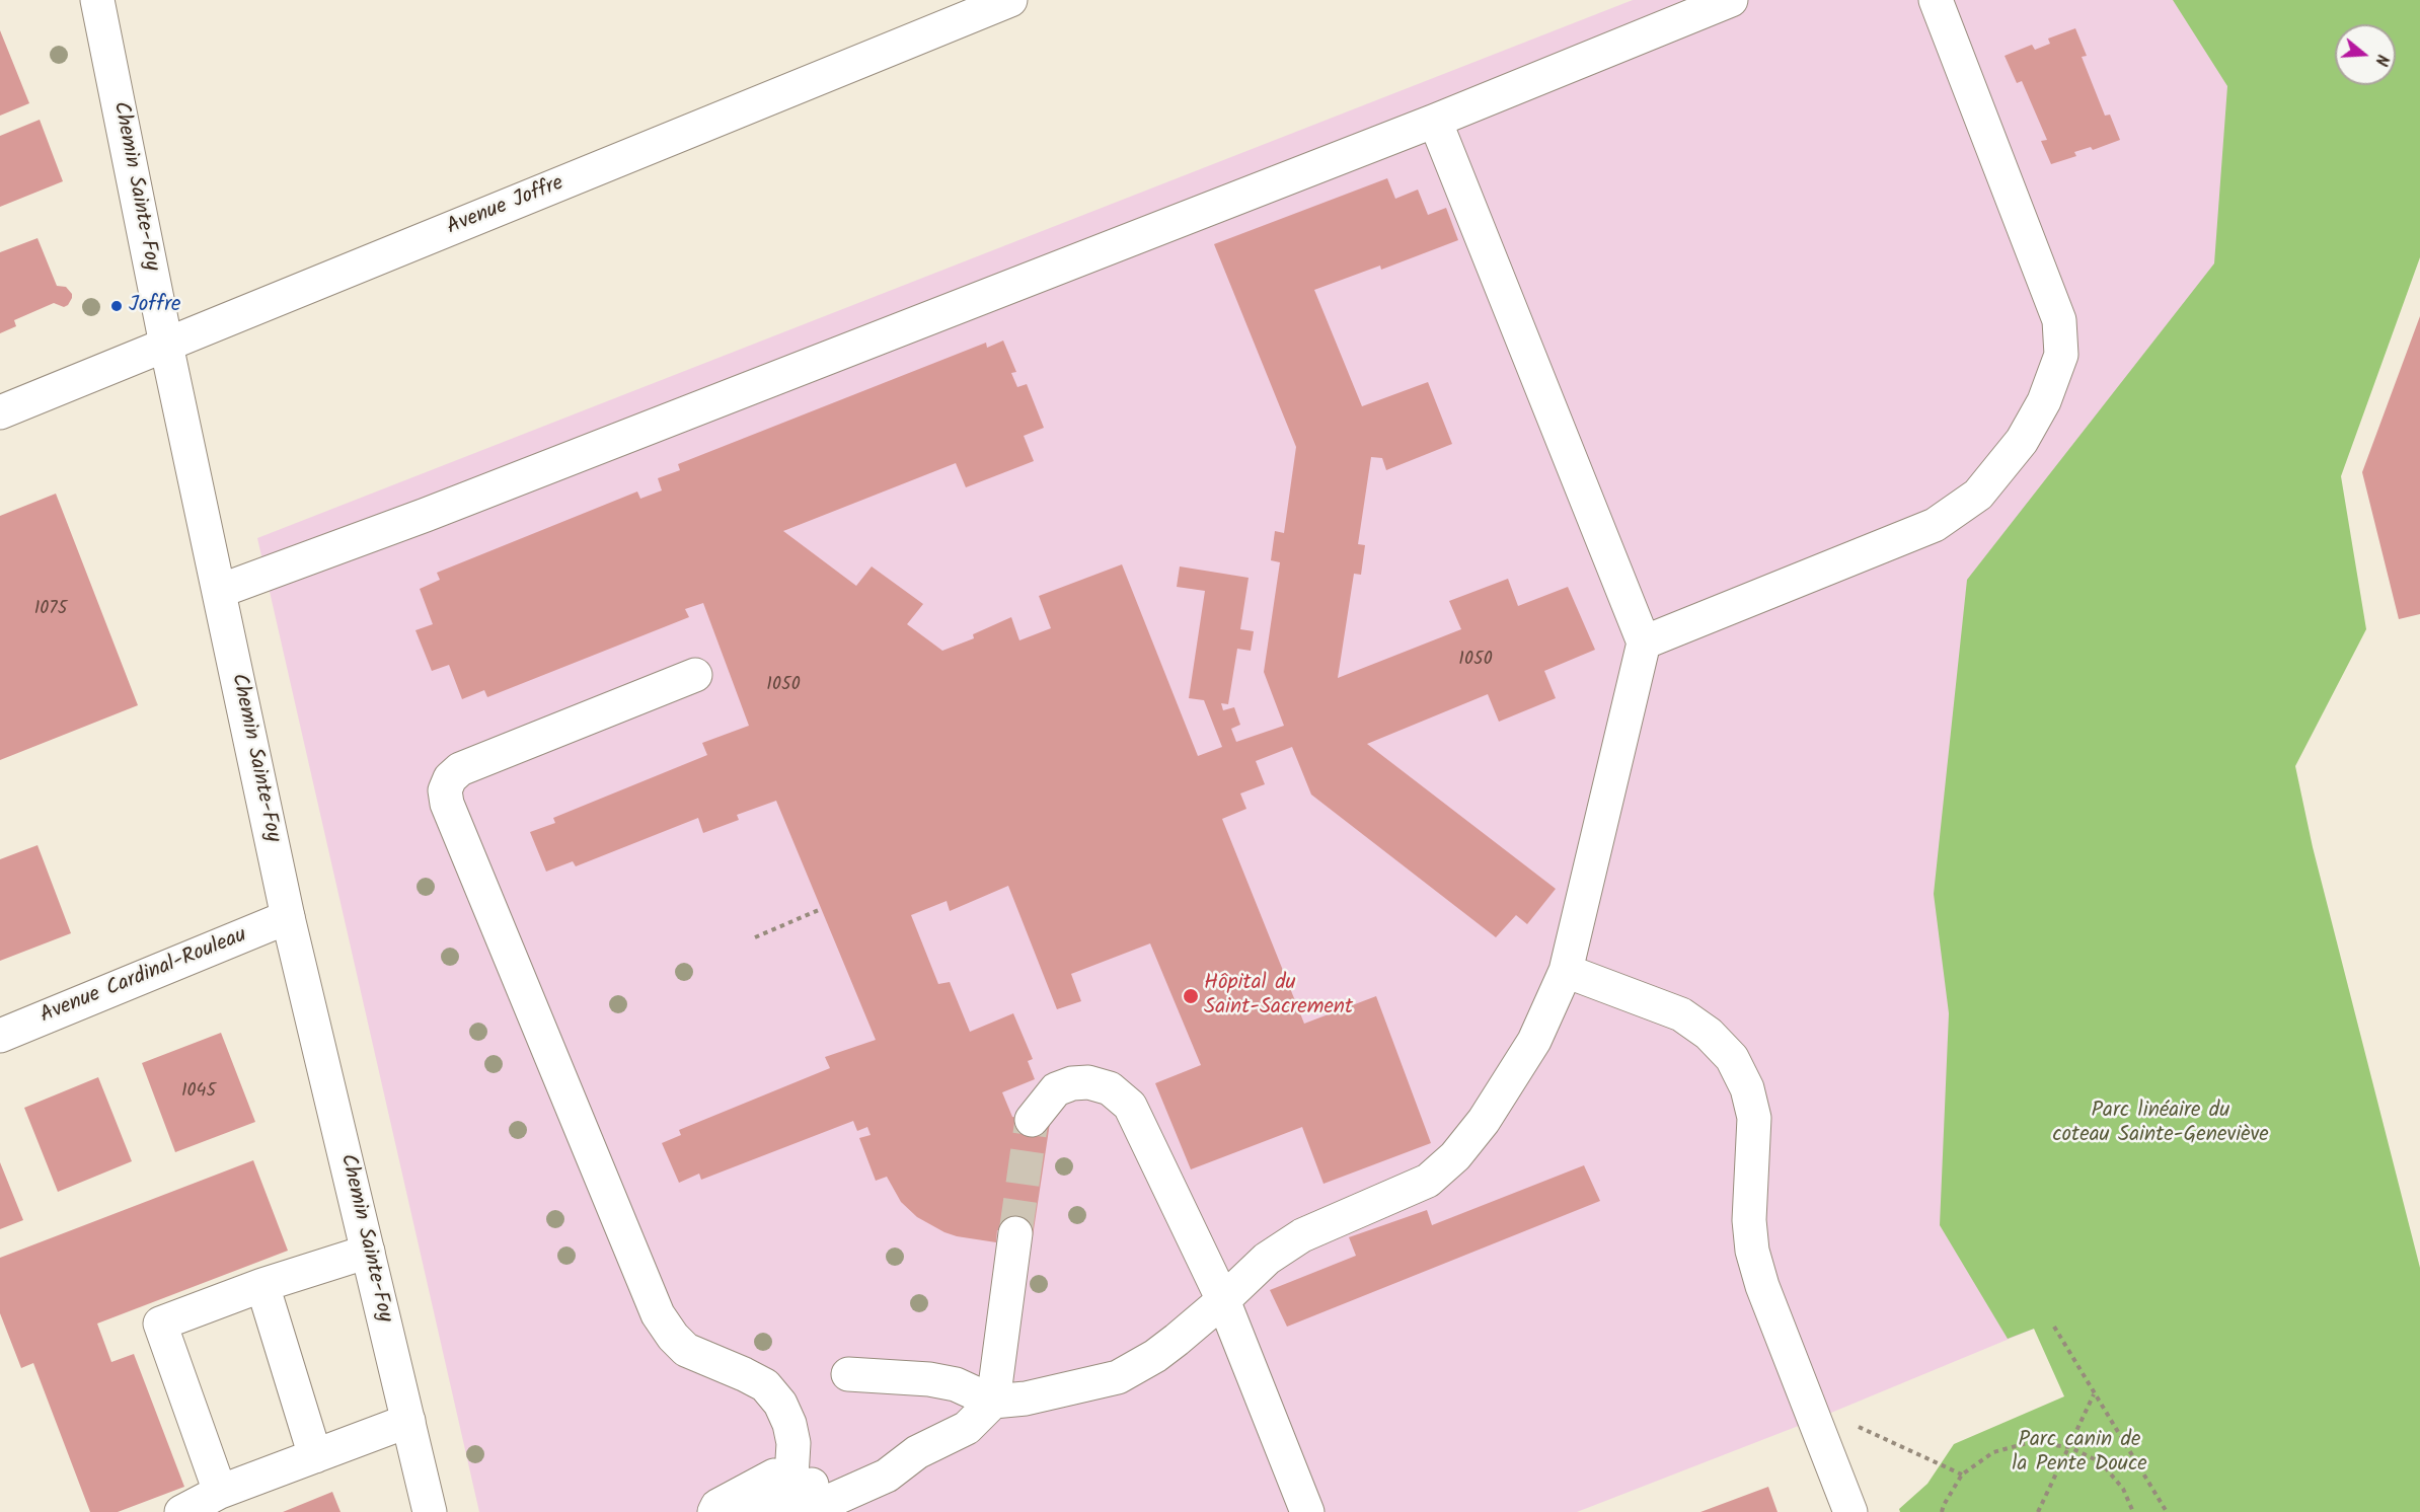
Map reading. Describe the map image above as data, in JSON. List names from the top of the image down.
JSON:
{
  "streets": {
    "main road": ["Chemin Sainte-Foy", "Avenue Joffre", "Avenue Cardinal-Rouleau"]
  },
  "crossings": [
    ["Chemin Sainte-Foy", "Avenue Joffre"],
    ["Chemin Sainte-Foy", "Avenue Cardinal-Rouleau"]
  ],
  "parks": ["Parc linéaire du coteau Sainte-Geneviève", "Parc canin de la Pente Douce"],
  "places": ["Joffre", "Hôpital du Saint-Sacrement"],
  "house_numbers": [
    "1075",
    "1050",
    "1050",
    "1045"
  ],
  "north": "right"
}
